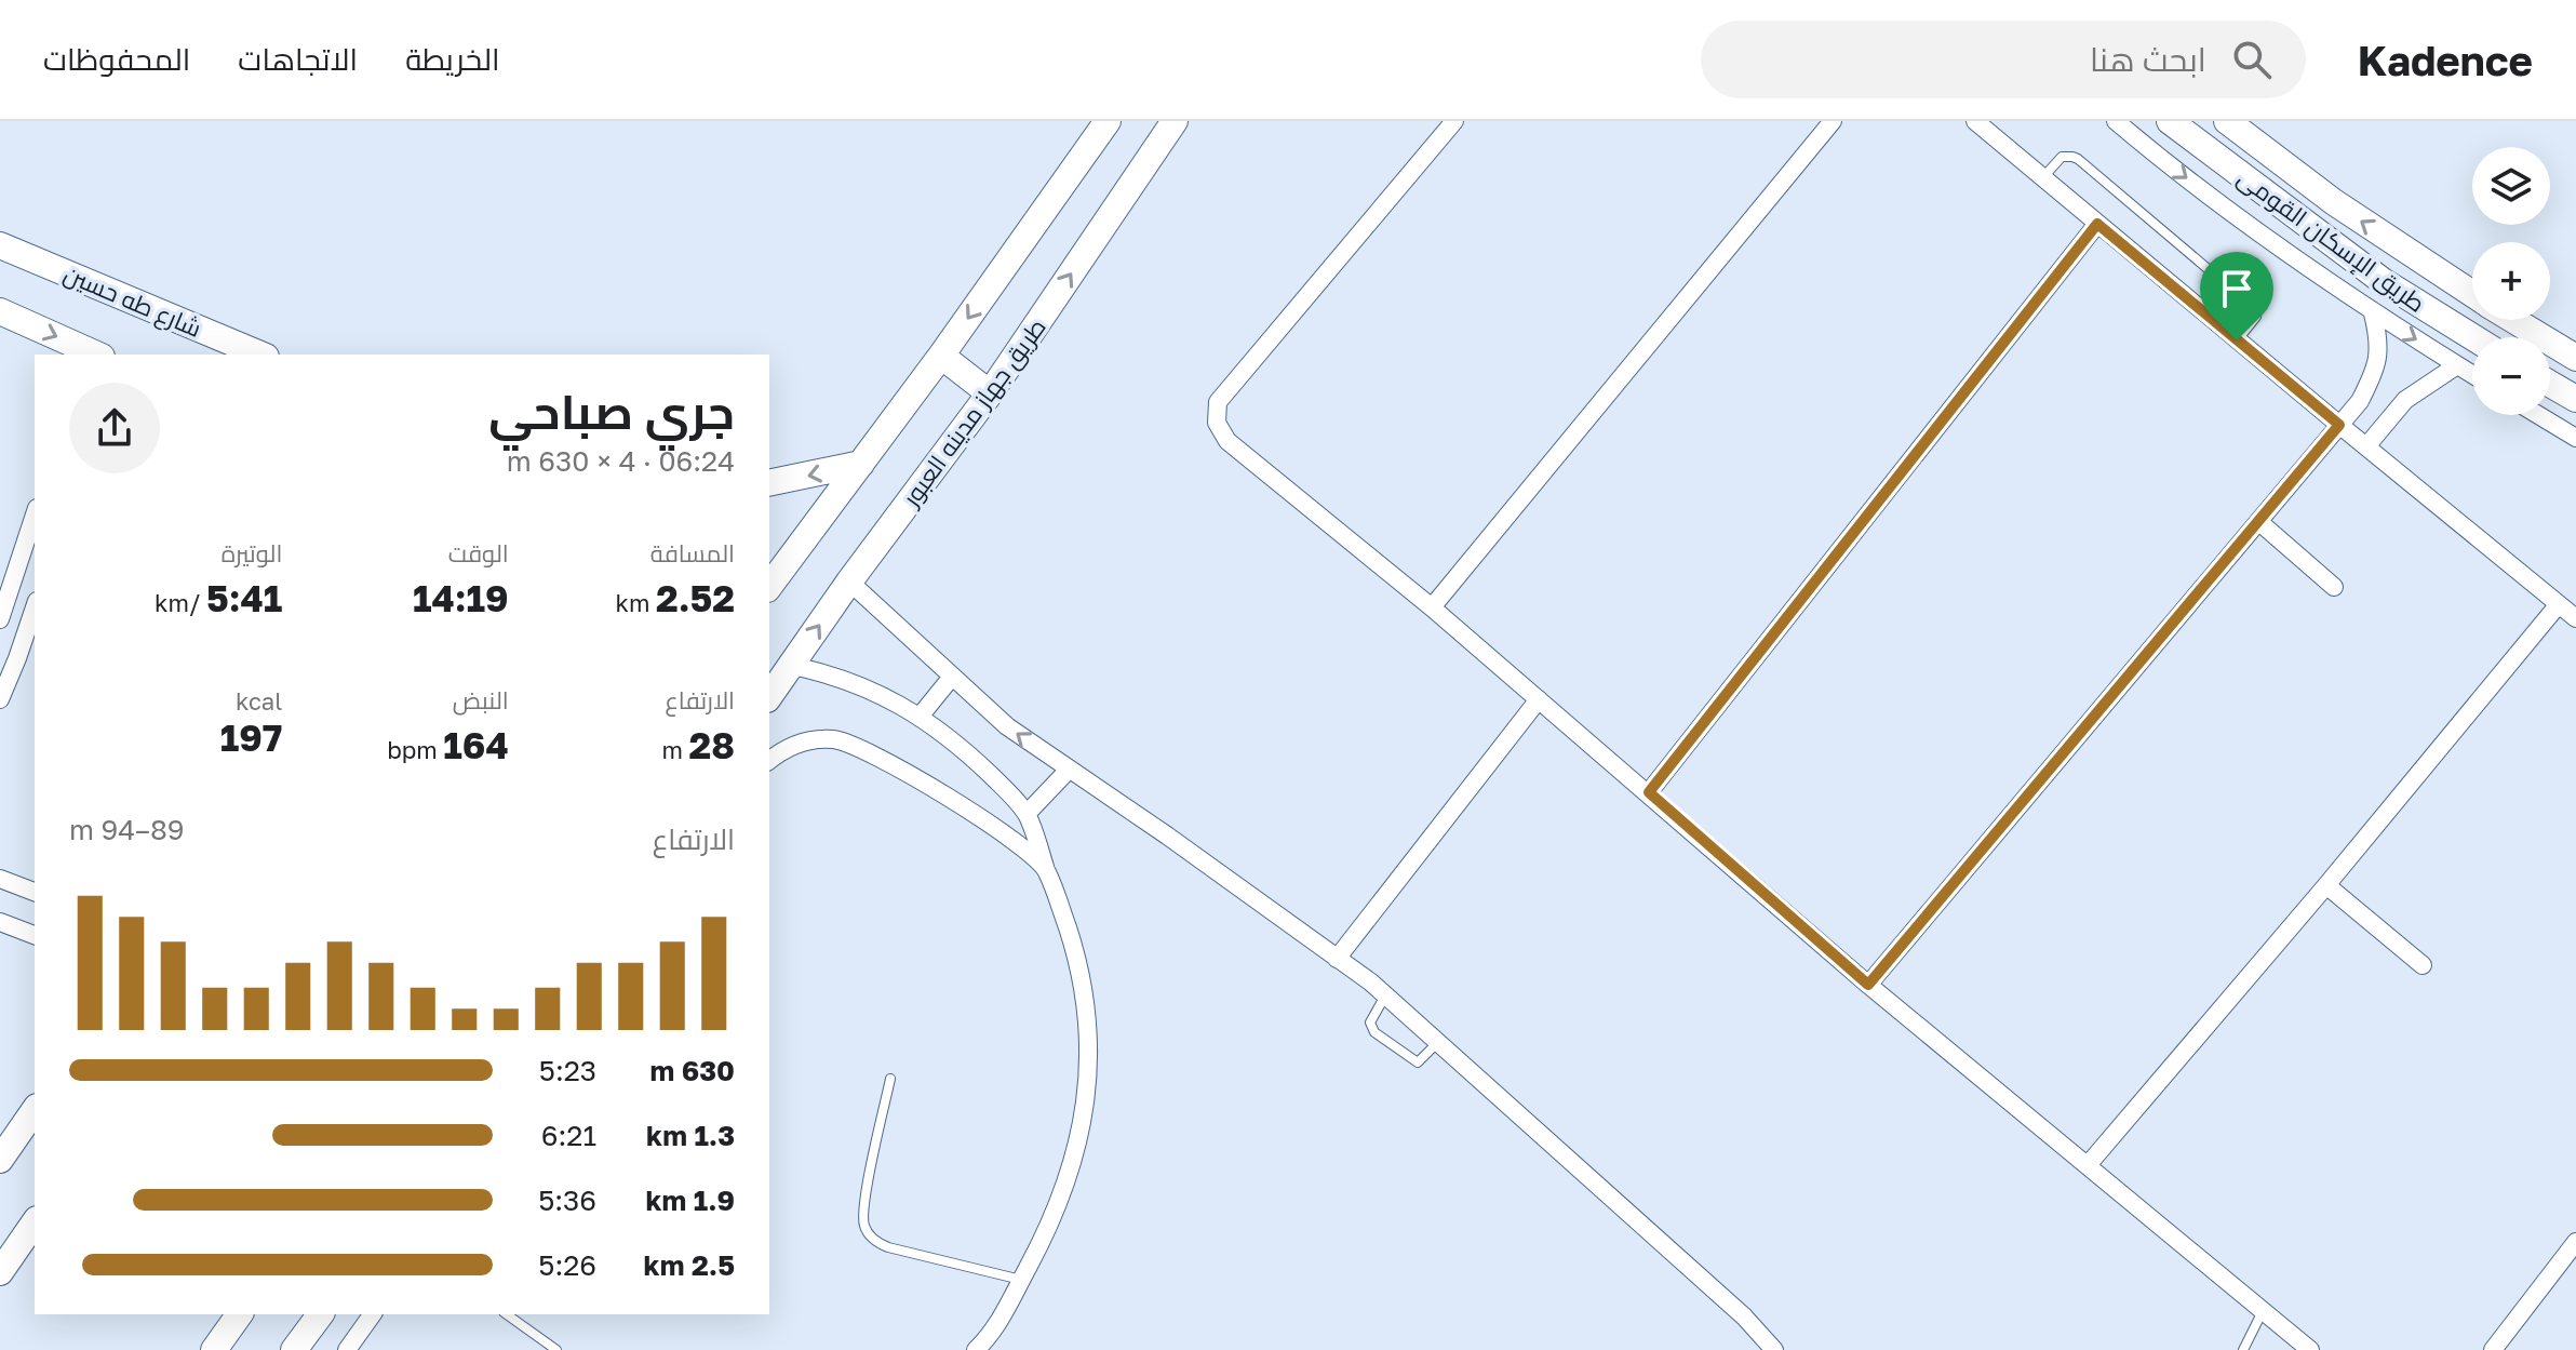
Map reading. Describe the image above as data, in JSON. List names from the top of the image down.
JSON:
{
  "streets": {
    "main road": ["طريق الإسكان القومى", "شارع طه حسين", "طريق جهاز مدينه العبور"]
  },
  "page": {
    "header": "Kadence",
    "search": "ابحث هنا",
    "nav": ["الخريطة", "الاتجاهات", "المحفوظات"],
    "map_buttons": ["+", "−"],
    "heading": ["جري صباحي", "06:24 · 4 × 630 m"],
    "stats": [
      ["المسافة", "2.52 km"],
      ["الوقت", "14:19"],
      ["الوتيرة", "5:41 /km"],
      ["الارتفاع", "28 m"],
      ["النبض", "164 bpm"],
      ["kcal", "197"]
    ],
    "chart": ["الارتفاع", "89–94 m"],
    "list": [
      {
        "name": "630 m",
        "note": "5:23"
      },
      {
        "name": "1.3 km",
        "note": "6:21"
      },
      {
        "name": "1.9 km",
        "note": "5:36"
      },
      {
        "name": "2.5 km",
        "note": "5:26"
      }
    ]
  }
}
